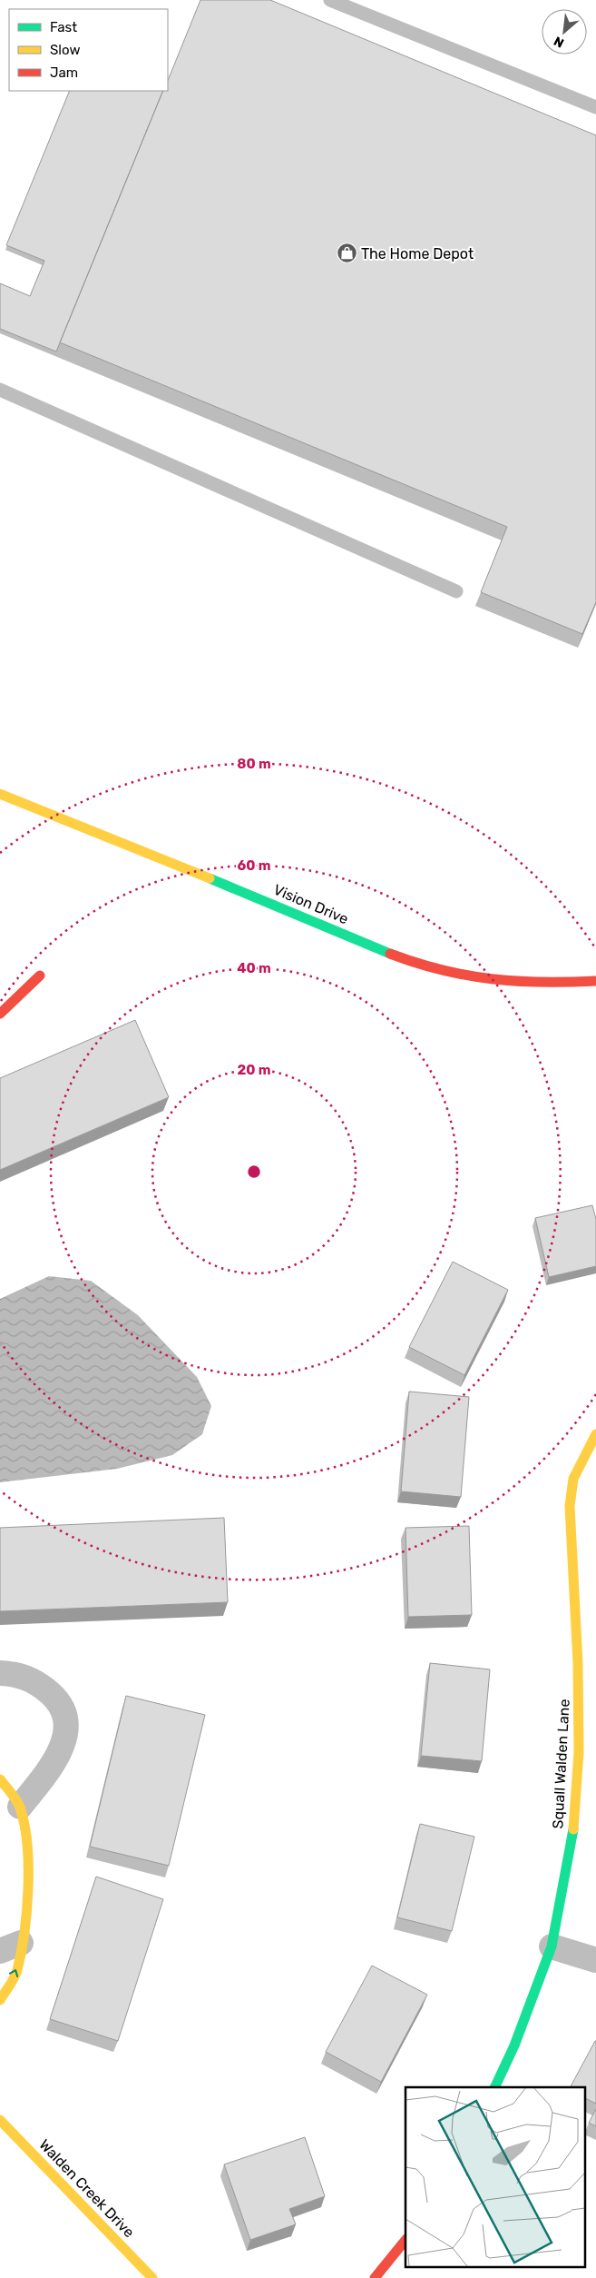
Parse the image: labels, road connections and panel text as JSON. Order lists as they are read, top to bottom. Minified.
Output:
{"streets":{"street":["Vision Drive","Squall Walden Lane","Walden Creek Drive"]},"places":{"shop":["The Home Depot"]},"legend":["Fast","Slow","Jam"],"north":"bottom left","rings":["80 m","60 m","40 m","20 m"]}
